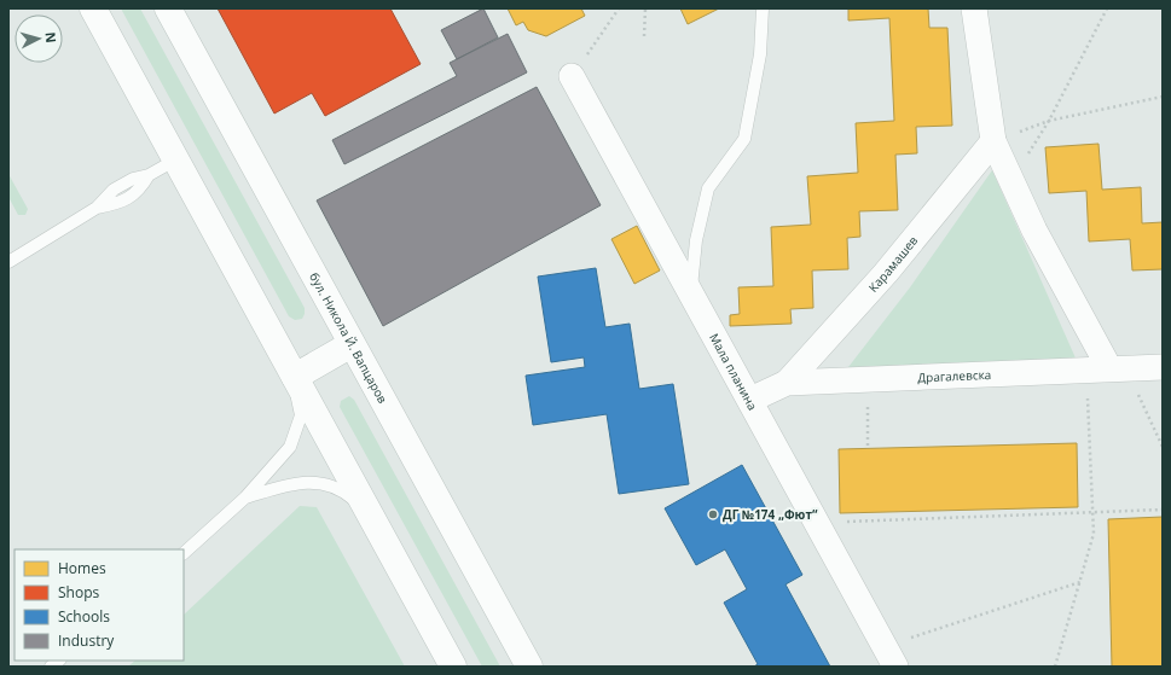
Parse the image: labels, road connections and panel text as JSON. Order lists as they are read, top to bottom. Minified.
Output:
{"streets":{"main road":["бул. Никола Й. Вапцаров"],"street":["Карамашев","Мала планина","Драгалевска"]},"crossings":[["Карамашев","Драгалевска"],["Мала планина","Драгалевска"]],"places":["ДГ №174 „Фют“"],"legend":["Homes","Shops","Schools","Industry"],"north":"right"}
